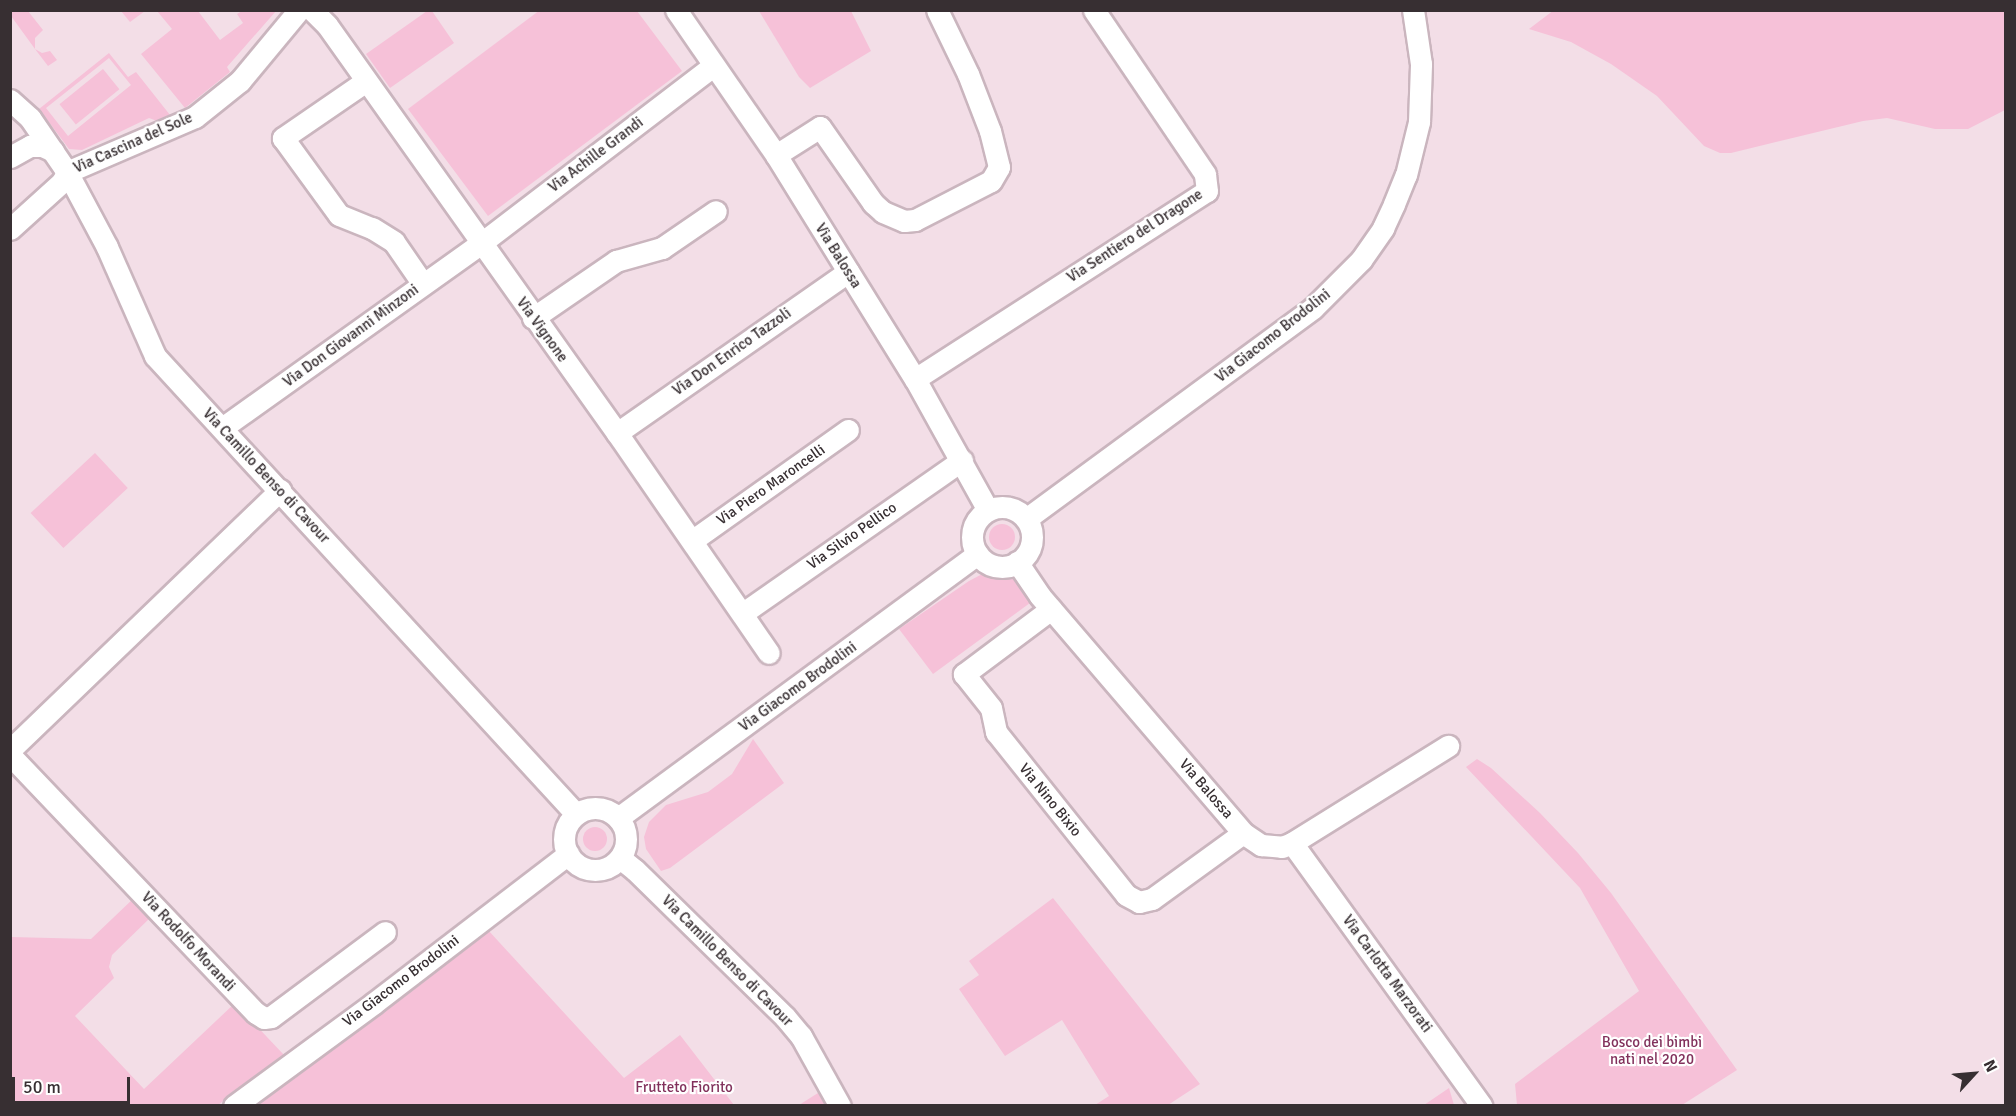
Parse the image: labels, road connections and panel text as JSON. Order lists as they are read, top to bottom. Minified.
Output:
{"streets":{"street":["Via Cascina del Sole","Via Achille Grandi","Via Sentiero del Dragone","Via Balossa","Via Vignone","Via Don Giovanni Minzoni","Via Giacomo Brodolini","Via Don Enrico Tazzoli","Via Camillo Benso di Cavour","Via Piero Maroncelli","Via Silvio Pellico","Via Nino Bixio","Via Rodolfo Morandi","Via Carlotta Marzorati"]},"crossings":[["Via Cascina del Sole","Via Camillo Benso di Cavour"],["Via Achille Grandi","Via Balossa"],["Via Achille Grandi","Via Vignone"],["Via Achille Grandi","Via Don Giovanni Minzoni"],["Via Sentiero del Dragone","Via Balossa"],["Via Balossa","Via Giacomo Brodolini"],["Via Balossa","Via Don Enrico Tazzoli"],["Via Balossa","Via Silvio Pellico"],["Via Balossa","Via Nino Bixio"],["Via Balossa","Via Carlotta Marzorati"],["Via Vignone","Via Don Giovanni Minzoni"],["Via Vignone","Via Don Enrico Tazzoli"],["Via Vignone","Via Piero Maroncelli"],["Via Vignone","Via Silvio Pellico"],["Via Don Giovanni Minzoni","Via Camillo Benso di Cavour"],["Via Giacomo Brodolini","Via Camillo Benso di Cavour"],["Via Camillo Benso di Cavour","Via Rodolfo Morandi"]],"parks":["Bosco dei bimbi nati nel 2020","Frutteto Fiorito"],"scale_bar":"50 m","north":"top right"}
